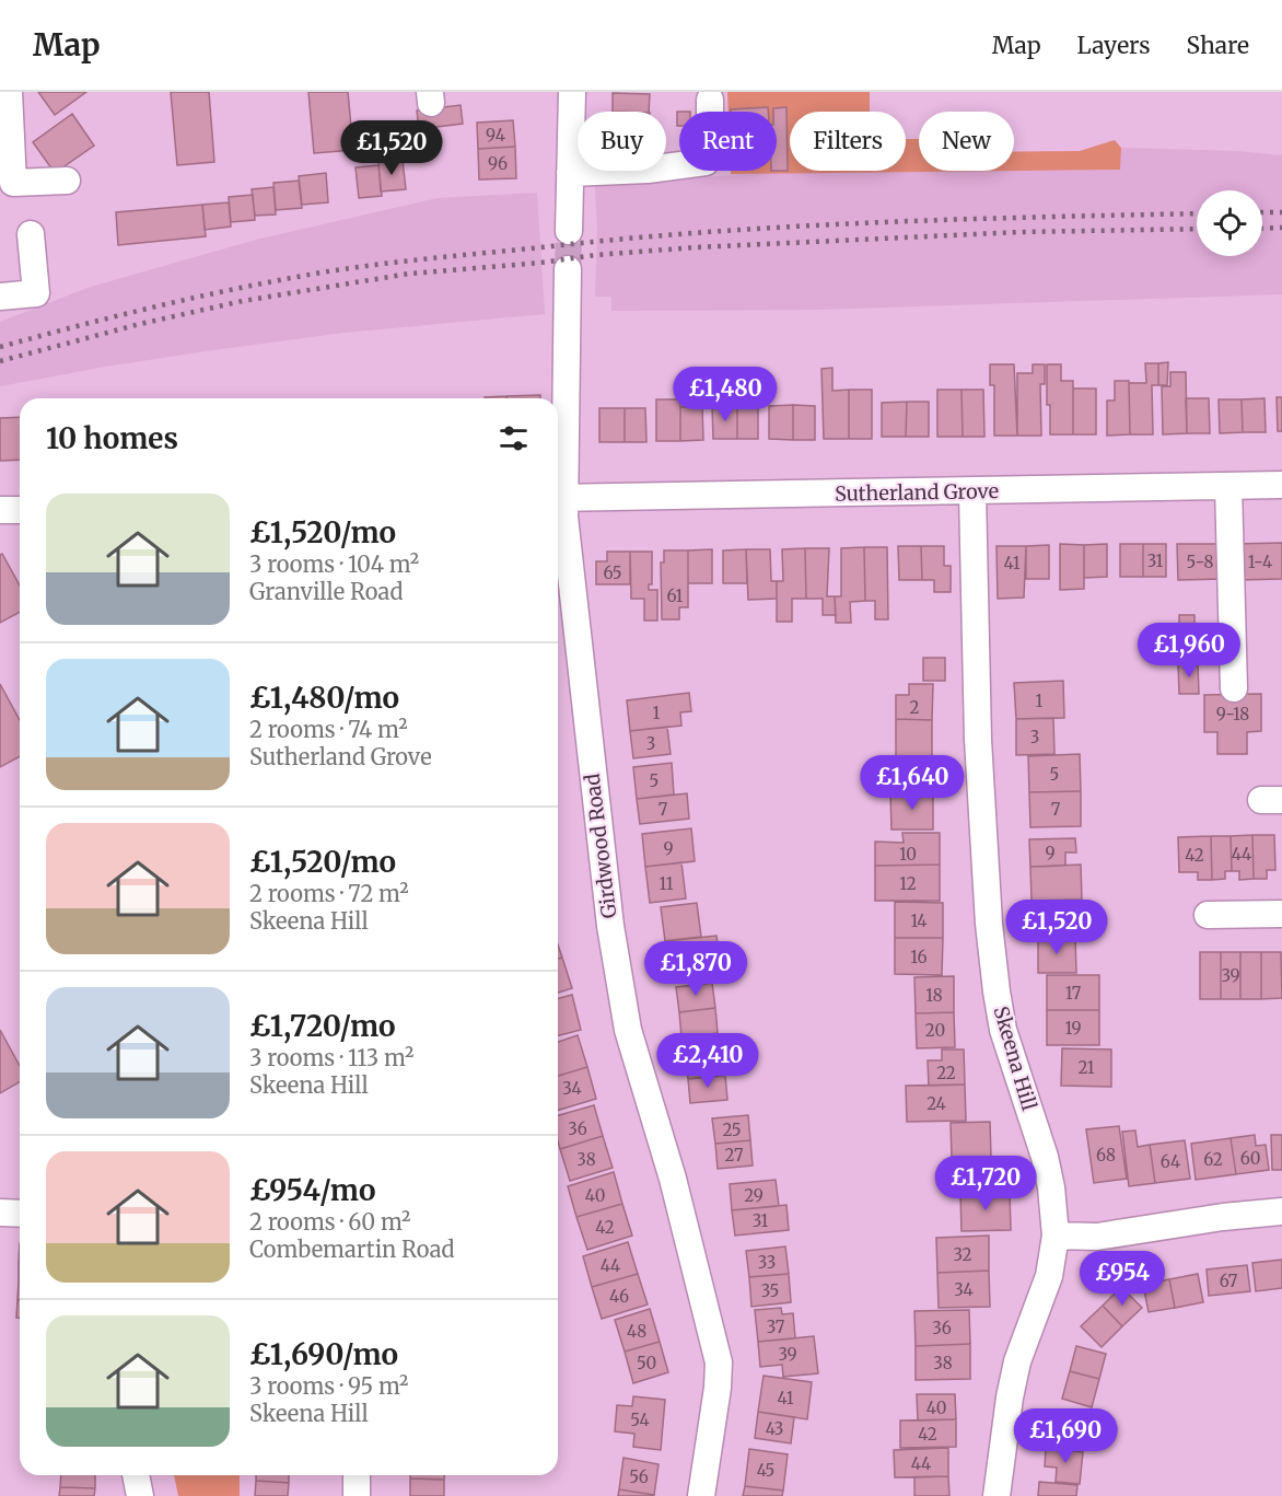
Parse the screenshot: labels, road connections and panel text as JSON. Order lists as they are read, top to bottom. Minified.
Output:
{"streets":{"street":["Sutherland Grove","Girdwood Road","Skeena Hill"]},"crossings":[["Sutherland Grove","Girdwood Road"],["Sutherland Grove","Skeena Hill"]],"house_numbers":["94","96","31","5-8","1-4","41","65","61","1","2","1","9-18","3","3","5","5","7","7","9","9","10","44","42","11","12","14","16","39","17","18","19","20","21","22","34","24","36","25","27","68","60","38","62","64","40","29","31","42","32","33","44","67","34","35","46","37","36","48","39","50","38","41","40","54","43","42","44","45","56"],"page":{"header":"Map","nav":["Map","Layers","Share"],"chip":["Buy","Rent","Filters","New"],"price":["£1,520","£1,480","£1,960","£1,640","£1,520","£1,870","£2,410","£1,720","£954","£1,690"],"heading":"10 homes","list":[{"name":"£1,520/mo","note":"3 rooms · 104 m² · Granville Road"},{"name":"£1,480/mo","note":"2 rooms · 74 m² · Sutherland Grove"},{"name":"£1,520/mo","note":"2 rooms · 72 m² · Skeena Hill"},{"name":"£1,720/mo","note":"3 rooms · 113 m² · Skeena Hill"},{"name":"£954/mo","note":"2 rooms · 60 m² · Combemartin Road"},{"name":"£1,690/mo","note":"3 rooms · 95 m² · Skeena Hill"}]}}
